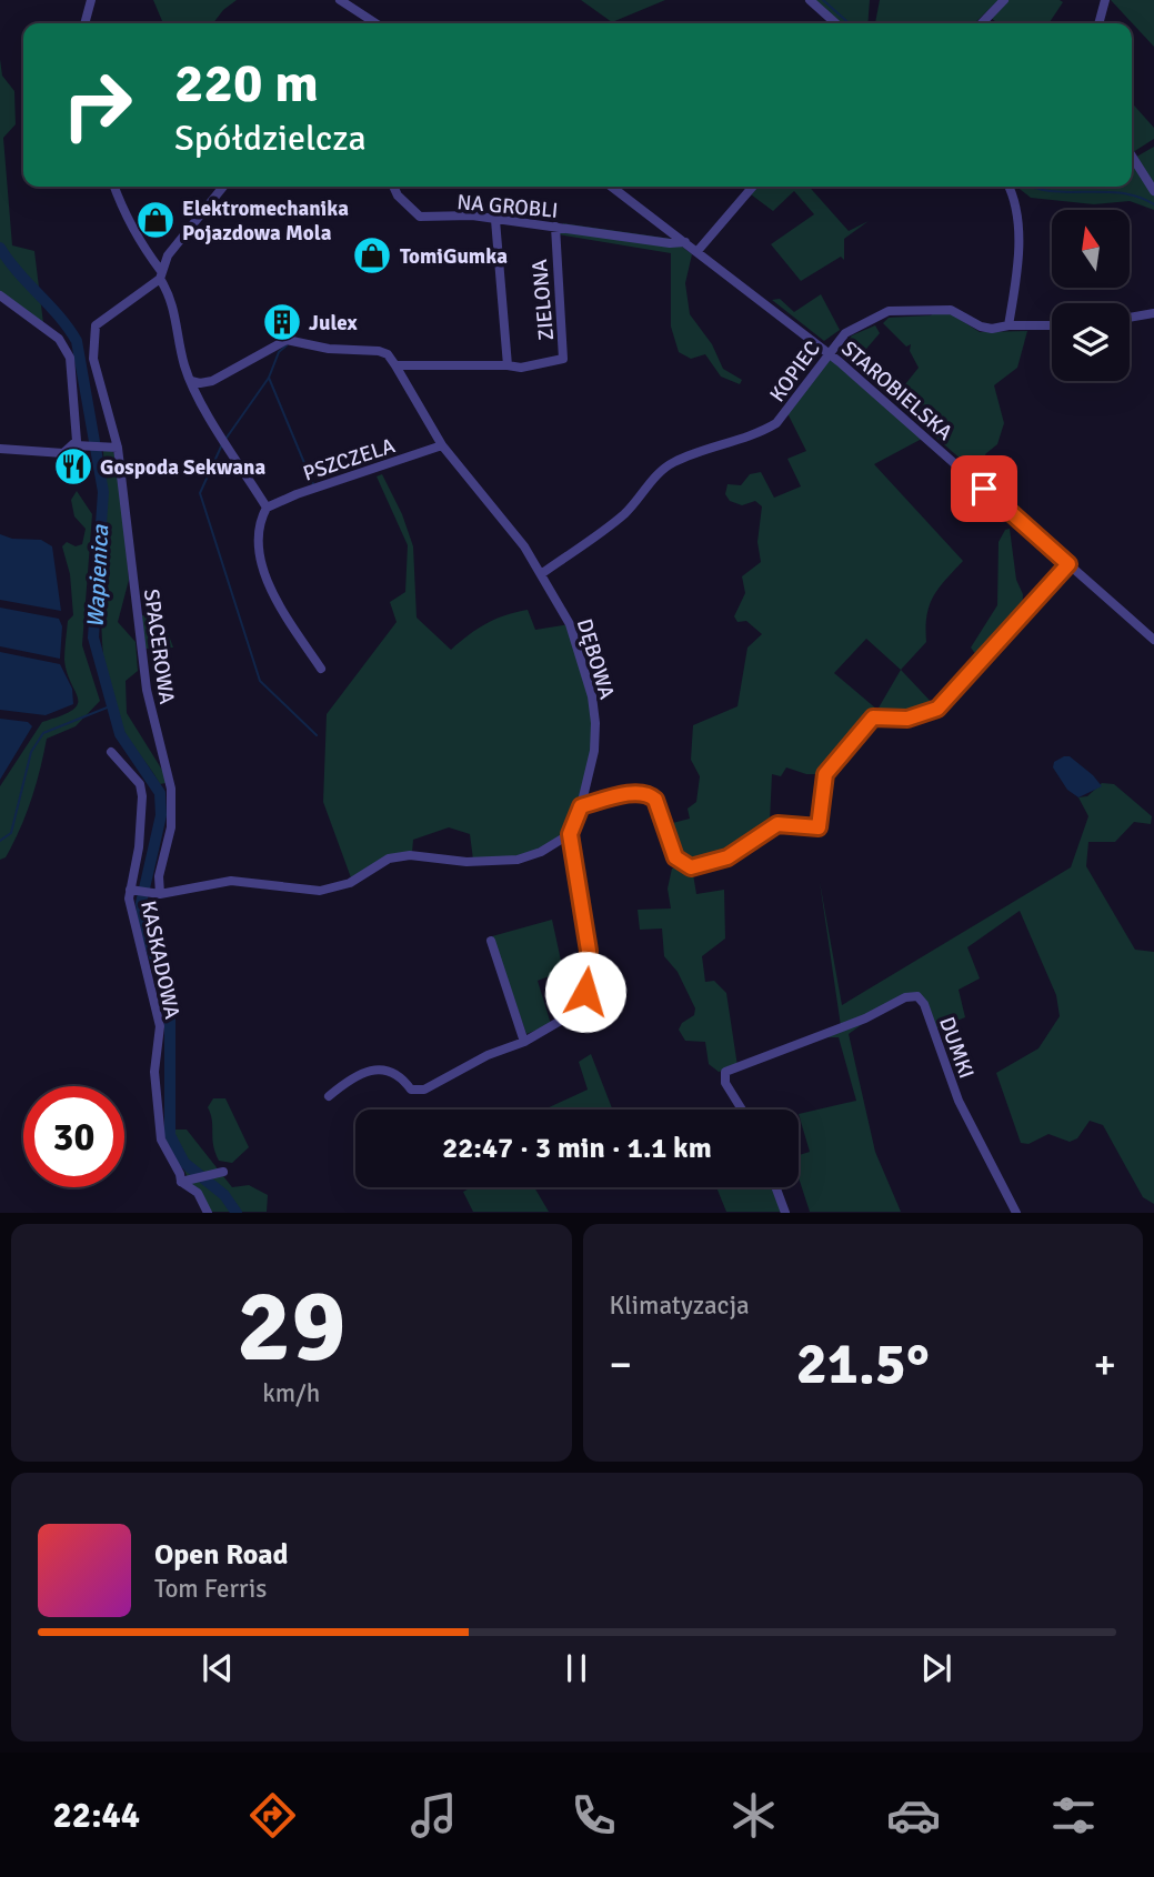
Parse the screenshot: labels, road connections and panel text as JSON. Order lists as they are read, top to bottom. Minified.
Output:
{"streets":{"street":["NA GROBLI","ZIELONA","KOPIEC","STAROBIELSKA","PSZCZELA","SPACEROWA","DĘBOWA","KASKADOWA","DUMKI"]},"crossings":[["NA GROBLI","ZIELONA"],["NA GROBLI","STAROBIELSKA"],["ZIELONA","DĘBOWA"],["KOPIEC","STAROBIELSKA"],["KOPIEC","DĘBOWA"],["PSZCZELA","DĘBOWA"]],"water":["Wapienica"],"places":{"shop":["Elektromechanika Pojazdowa Mola","TomiGumka"],"building":["Julex"],"restaurant":["Gospoda Sekwana"]},"north":"top","page":{"turn":["220 m","Spółdzielcza"],"limit":"30","trip":"22:47 · 3 min · 1.1 km","tile":[["29","km/h"],"Klimatyzacja"],"heat":["−","21.5°","+"],"song":["Open Road","Tom Ferris"],"tabs":"22:44"}}
